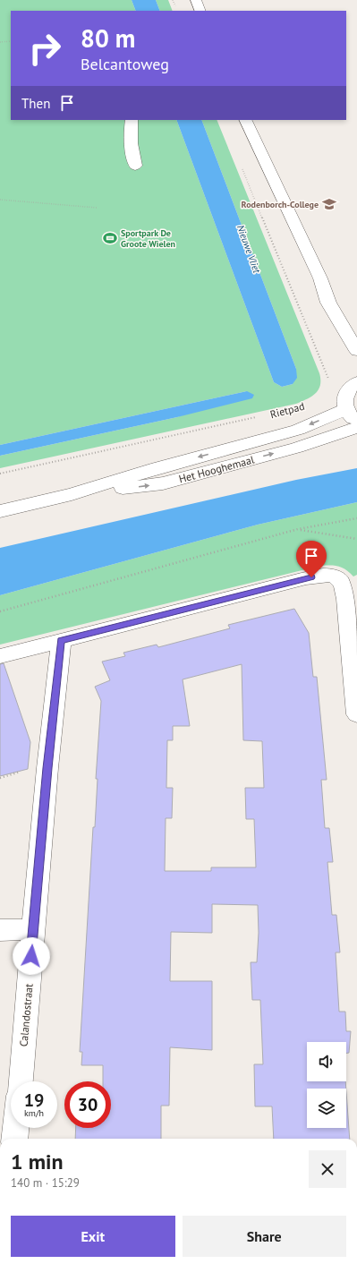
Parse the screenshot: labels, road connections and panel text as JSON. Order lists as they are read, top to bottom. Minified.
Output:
{"streets":{"street":["Het Hooghemaal","Calandostraat"],"path":["Rietpad"]},"water":["Nieuwe Vliet"],"places":{"school or university":["Rodenborch-College"],"sports":["Sportpark De Groote Wielen"]},"page":{"turn":["80 m","Belcantoweg"],"then":"Then","speed":"19 km/h","limit":"30","heading":["1 min","140 m · 15:29"],"buttons":["Exit","Share"]}}
